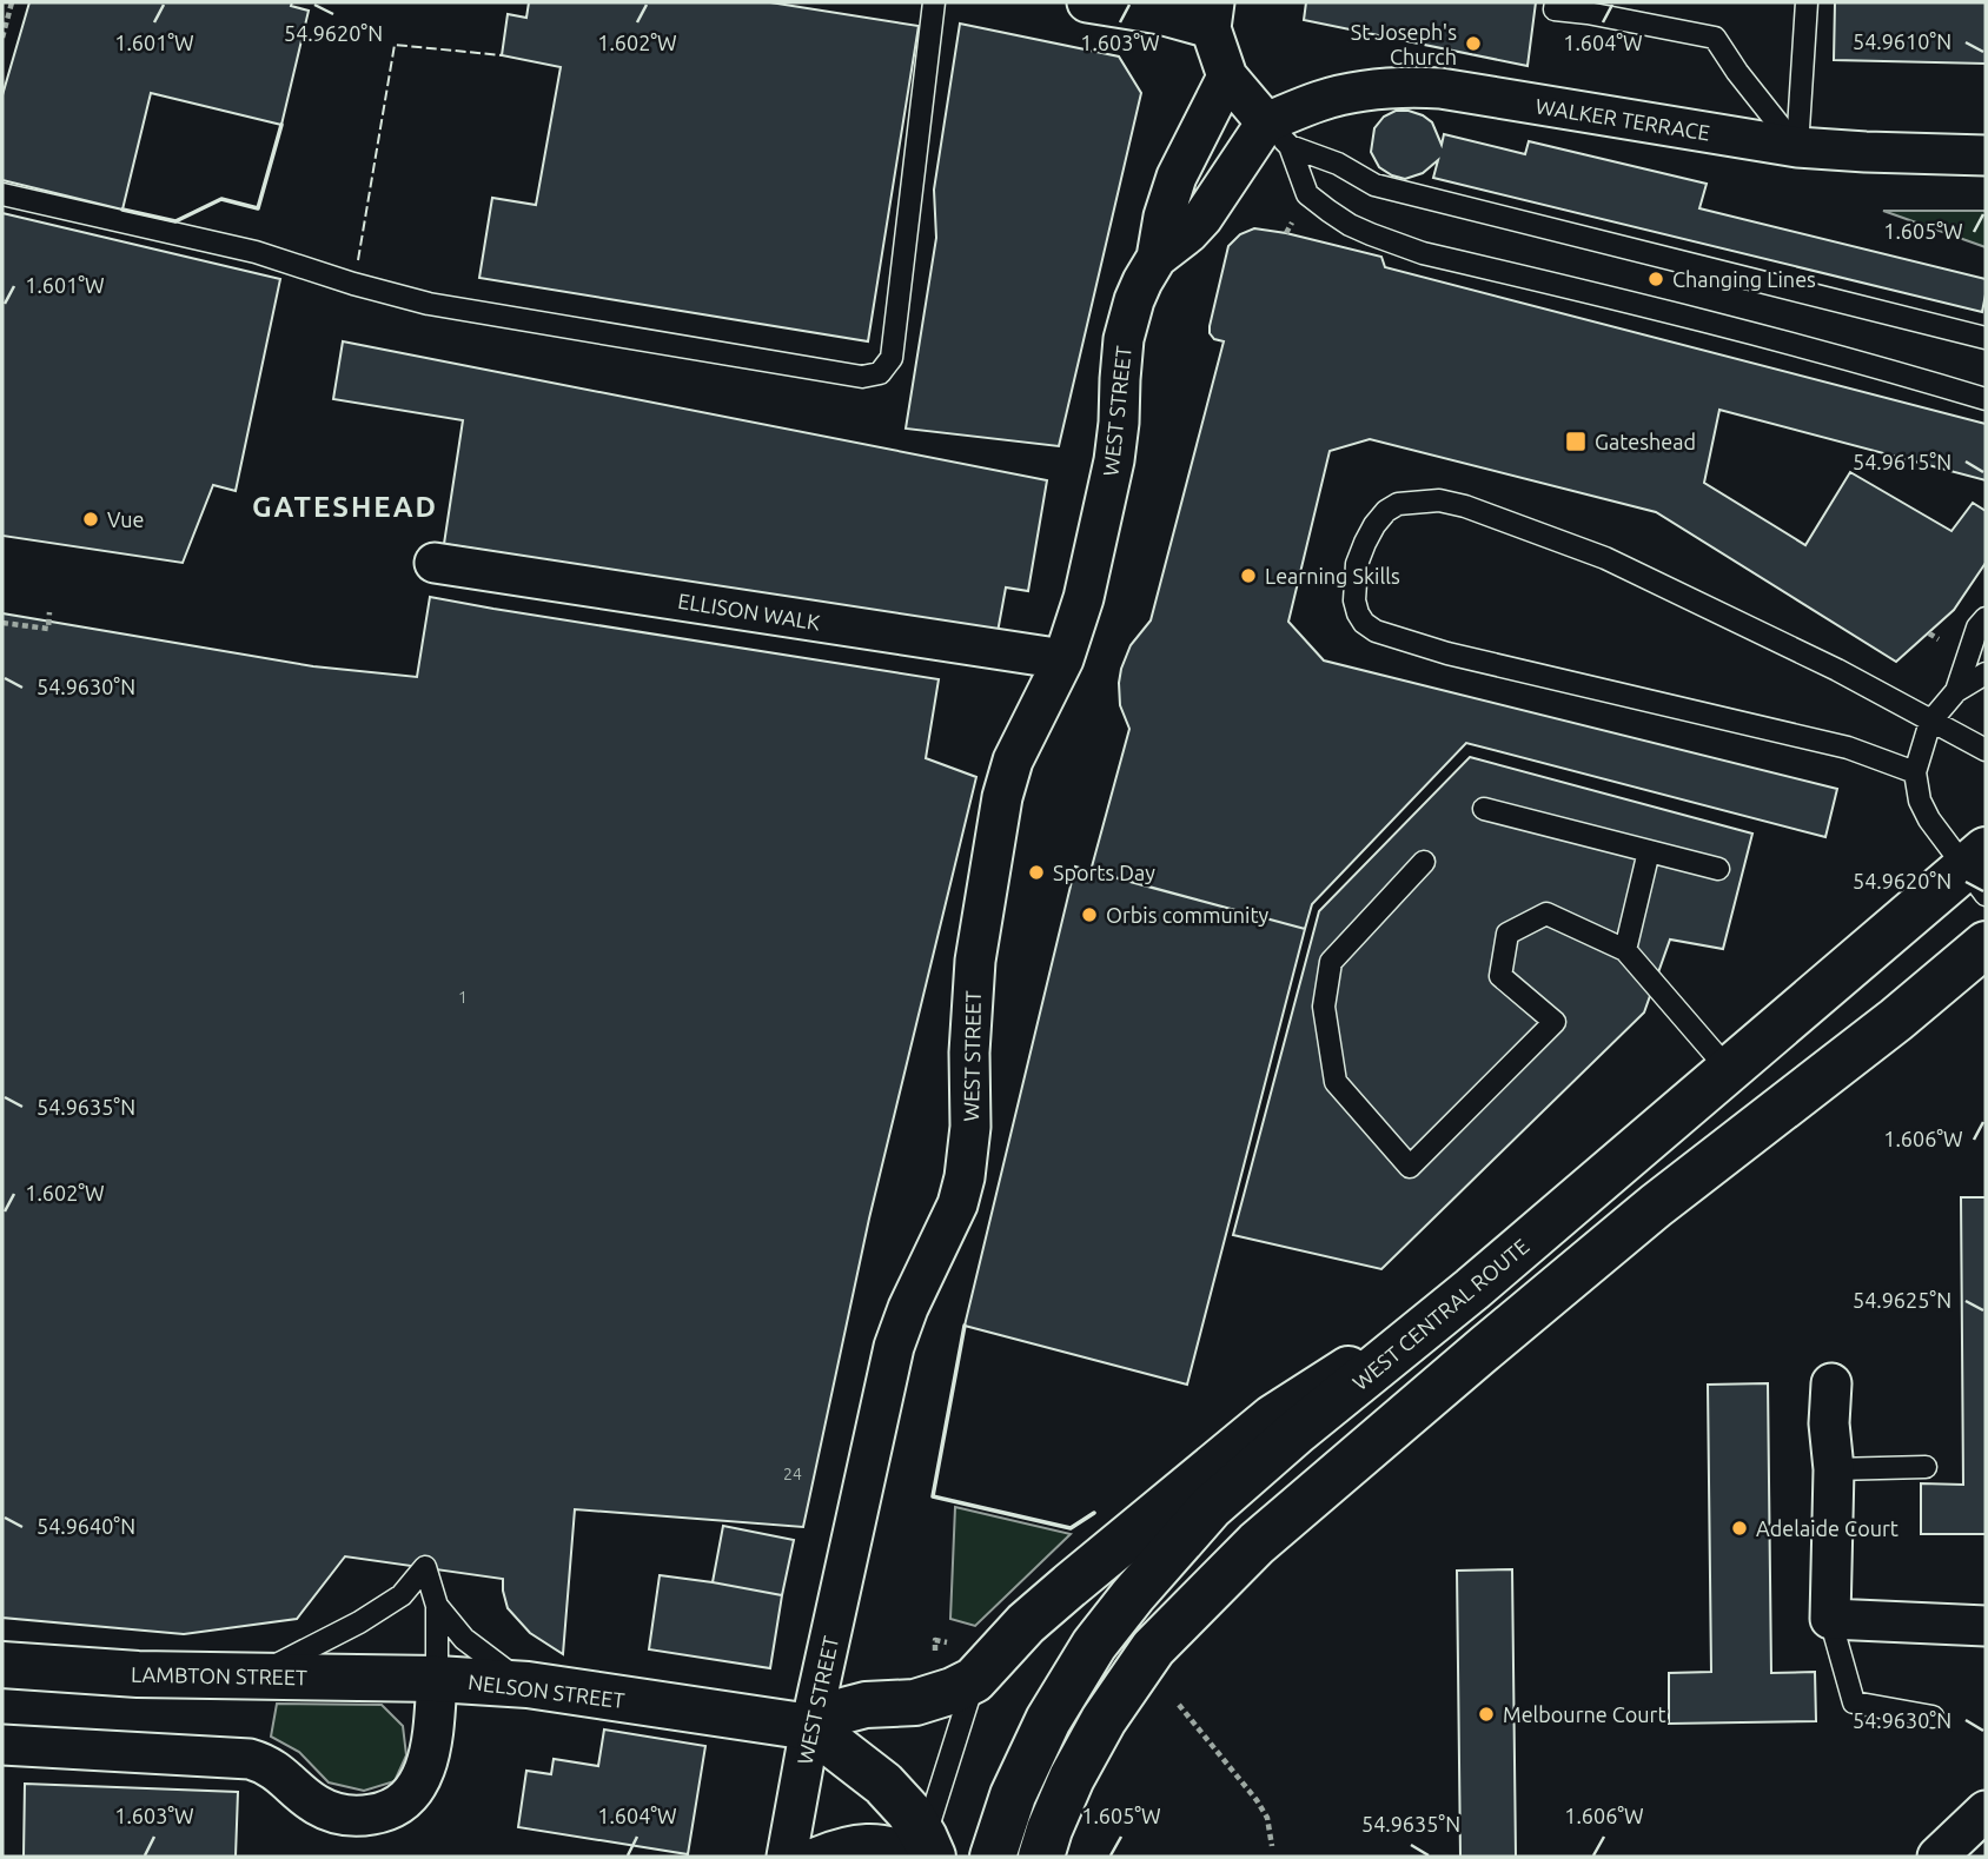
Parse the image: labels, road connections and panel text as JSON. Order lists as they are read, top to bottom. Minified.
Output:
{"streets":{"main road":["WEST CENTRAL ROUTE","LAMBTON STREET","NELSON STREET"],"street":["WALKER TERRACE","WEST STREET","ELLISON WALK"]},"crossings":[["WALKER TERRACE","WEST STREET"],["WEST STREET","ELLISON WALK"],["WEST STREET","NELSON STREET"],["LAMBTON STREET","NELSON STREET"]],"districts":["GATESHEAD"],"places":{"other":["St Joseph's Church","Changing Lines","Vue","Learning Skills","Sports Day","Orbis community","Adelaide Court","Melbourne Court"],"transit":["Gateshead"]},"house_numbers":["1","24"],"coordinates":["54.9620°N","54.9610°N","1.601°W","1.602°W","1.603°W","1.604°W","1.605°W","54.9615°N","54.9630°N","54.9635°N","1.606°W","54.9625°N","54.9640°N"]}
